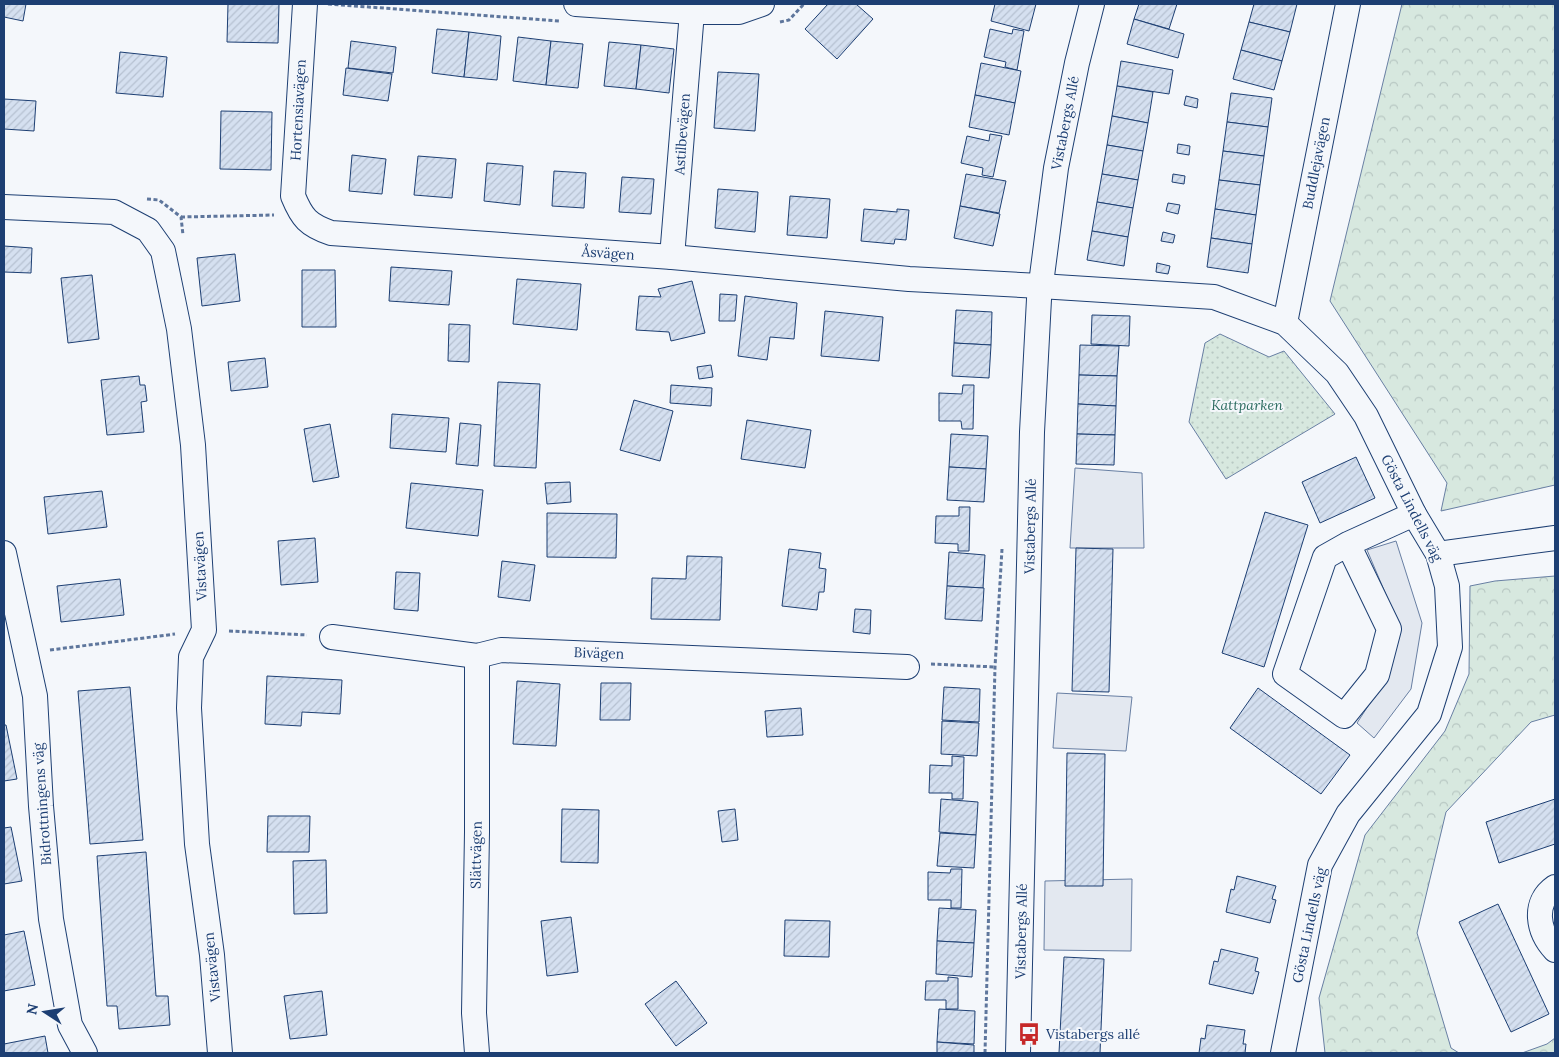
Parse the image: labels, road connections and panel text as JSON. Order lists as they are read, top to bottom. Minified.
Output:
{"streets":{"street":["Hortensiavägen","Vistabergs Allé","Astilbevägen","Buddlejavägen","Åsvägen","Gösta Lindells väg","Vistavägen","Bivägen","Bidrottningens väg","Slättvägen"]},"crossings":[["Hortensiavägen","Åsvägen"],["Vistabergs Allé","Åsvägen"],["Vistabergs Allé","Gösta Lindells väg"],["Astilbevägen","Åsvägen"],["Buddlejavägen","Gösta Lindells väg"],["Åsvägen","Gösta Lindells väg"],["Bivägen","Slättvägen"]],"parks":["Kattparken"],"places":{"bus stop":["Vistabergs allé"]},"north":"left"}
